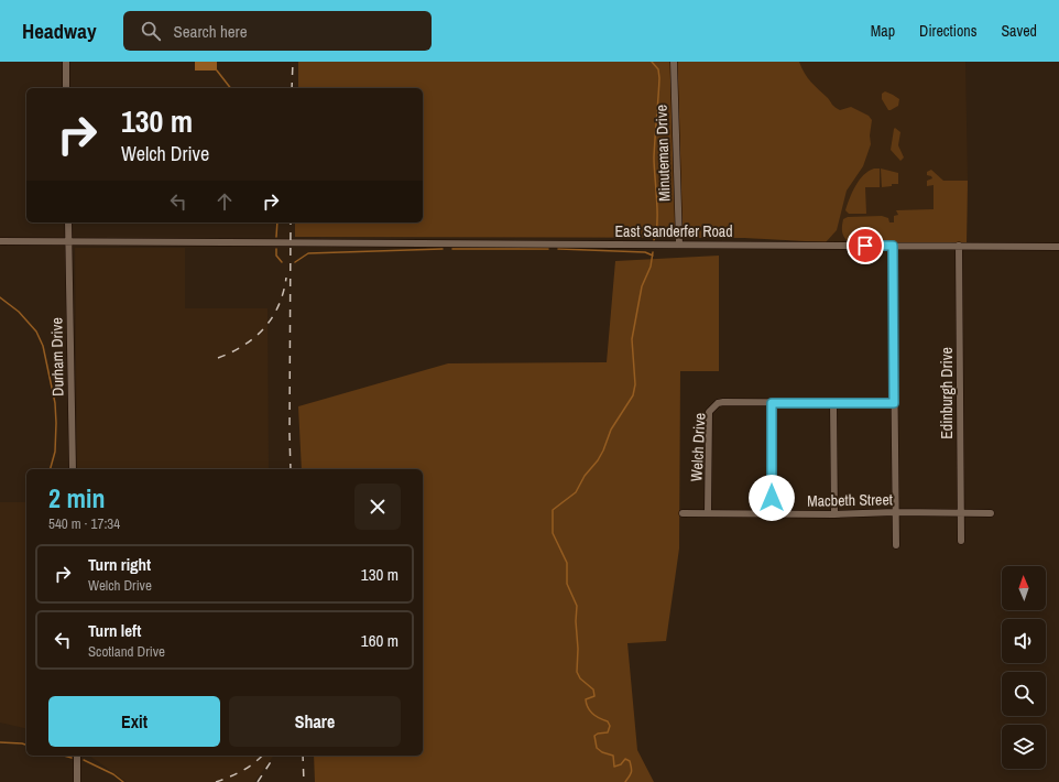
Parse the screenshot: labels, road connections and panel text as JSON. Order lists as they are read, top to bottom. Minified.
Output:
{"streets":{"street":["Minuteman Drive","East Sanderfer Road","Durham Drive","Edinburgh Drive","Welch Drive","Macbeth Street"]},"crossings":[["Minuteman Drive","East Sanderfer Road"],["East Sanderfer Road","Durham Drive"],["East Sanderfer Road","Edinburgh Drive"],["Edinburgh Drive","Macbeth Street"],["Welch Drive","Macbeth Street"]],"north":"top","page":{"header":"Headway","search":"Search here","nav":["Map","Directions","Saved"],"turn":["130 m","Welch Drive"],"heading":["2 min","540 m · 17:34"],"list":[{"name":"Turn right","note":"Welch Drive","value":"130 m"},{"name":"Turn left","note":"Scotland Drive","value":"160 m"}],"buttons":["Exit","Share"]}}
